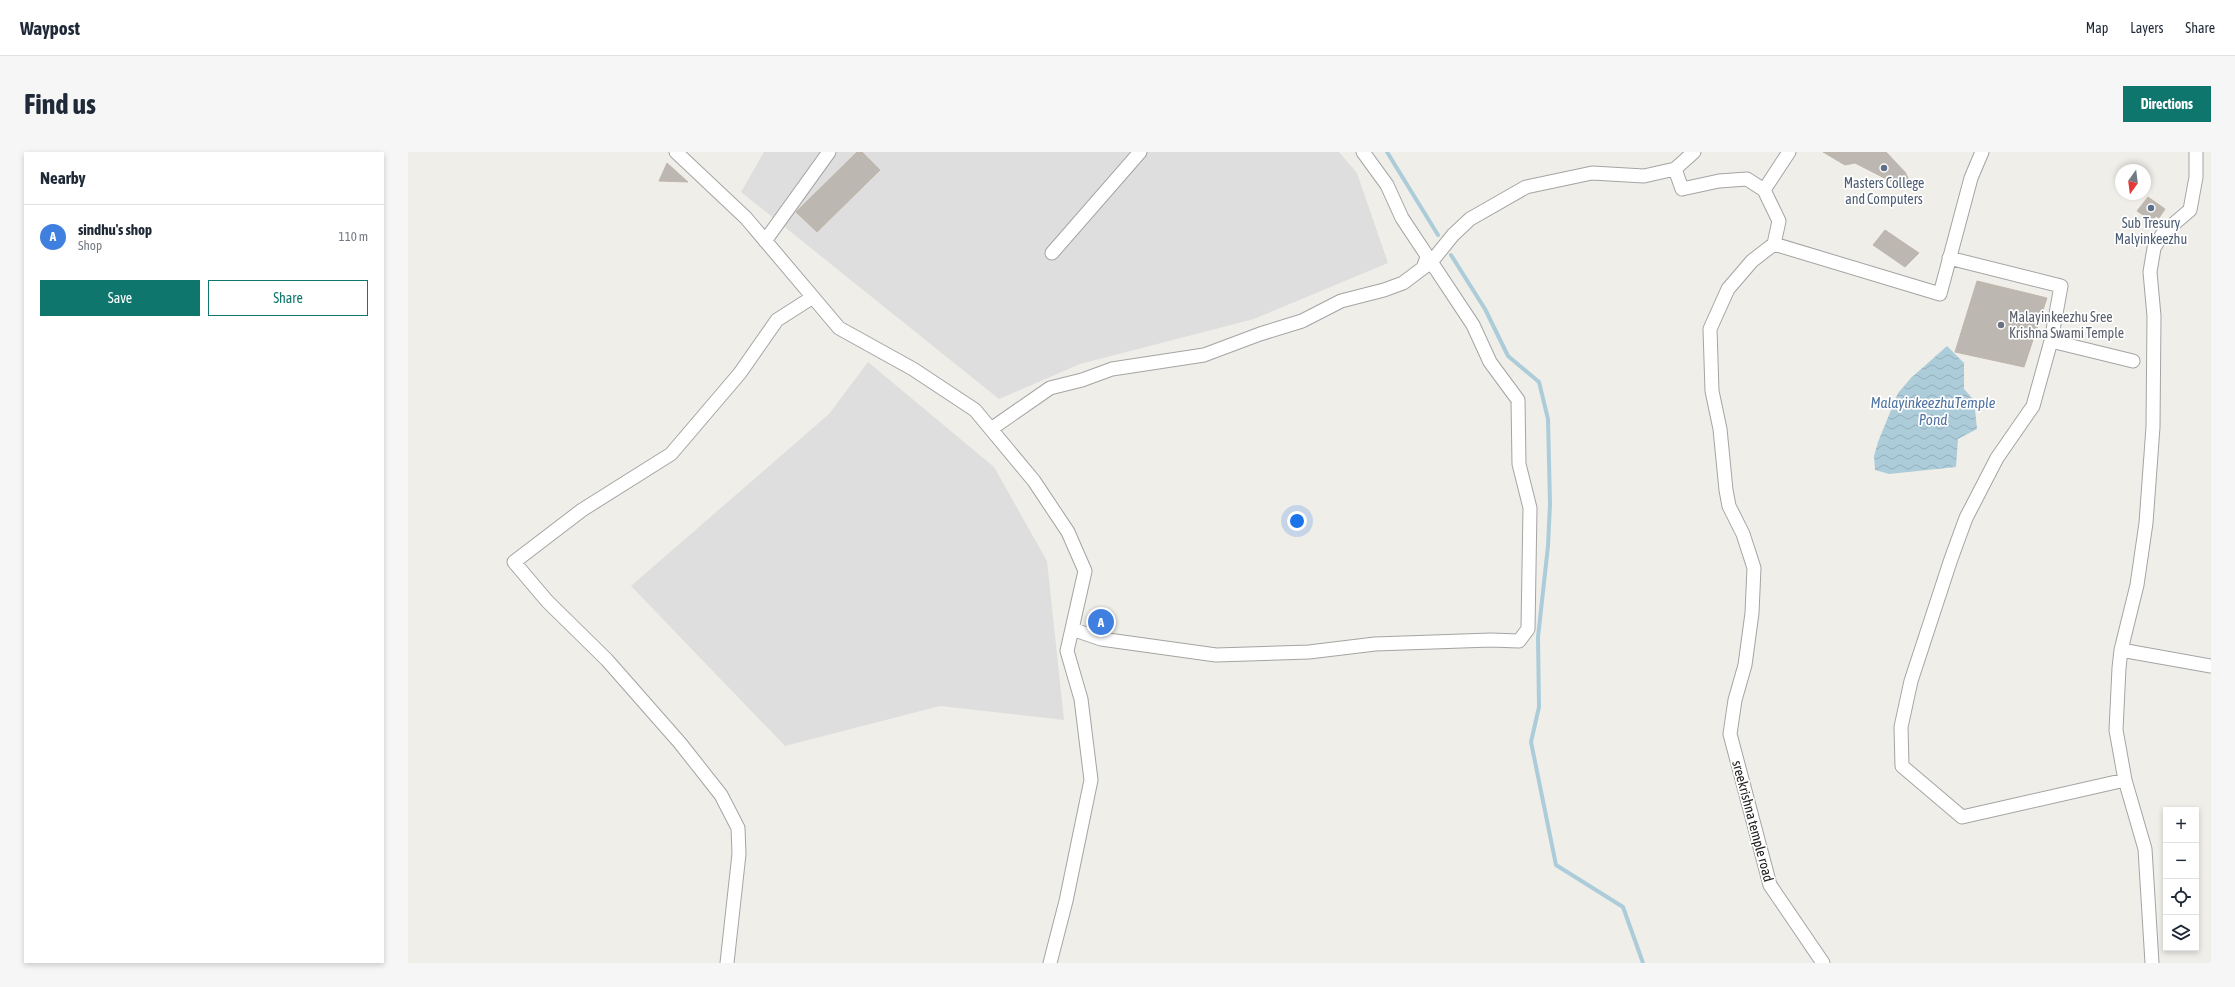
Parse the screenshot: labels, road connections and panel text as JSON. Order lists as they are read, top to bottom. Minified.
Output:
{"streets":{"street":["sreekrishna temple road"]},"water":["MalayinkeezhuTemple Pond"],"places":["Masters College and Computers","Sub Tresury Malyinkeezhu","Malayinkeezhu Sree Krishna Swami Temple"],"north":"bottom","page":{"header":"Waypost","nav":["Map","Layers","Share"],"buttons":["Directions",["Save","Share"]],"title":"Find us","heading":"Nearby","list":[{"mark":"A","name":"sindhu's shop","note":"Shop","value":"110 m"}],"pins":"A","map_buttons":["+","−"]}}
